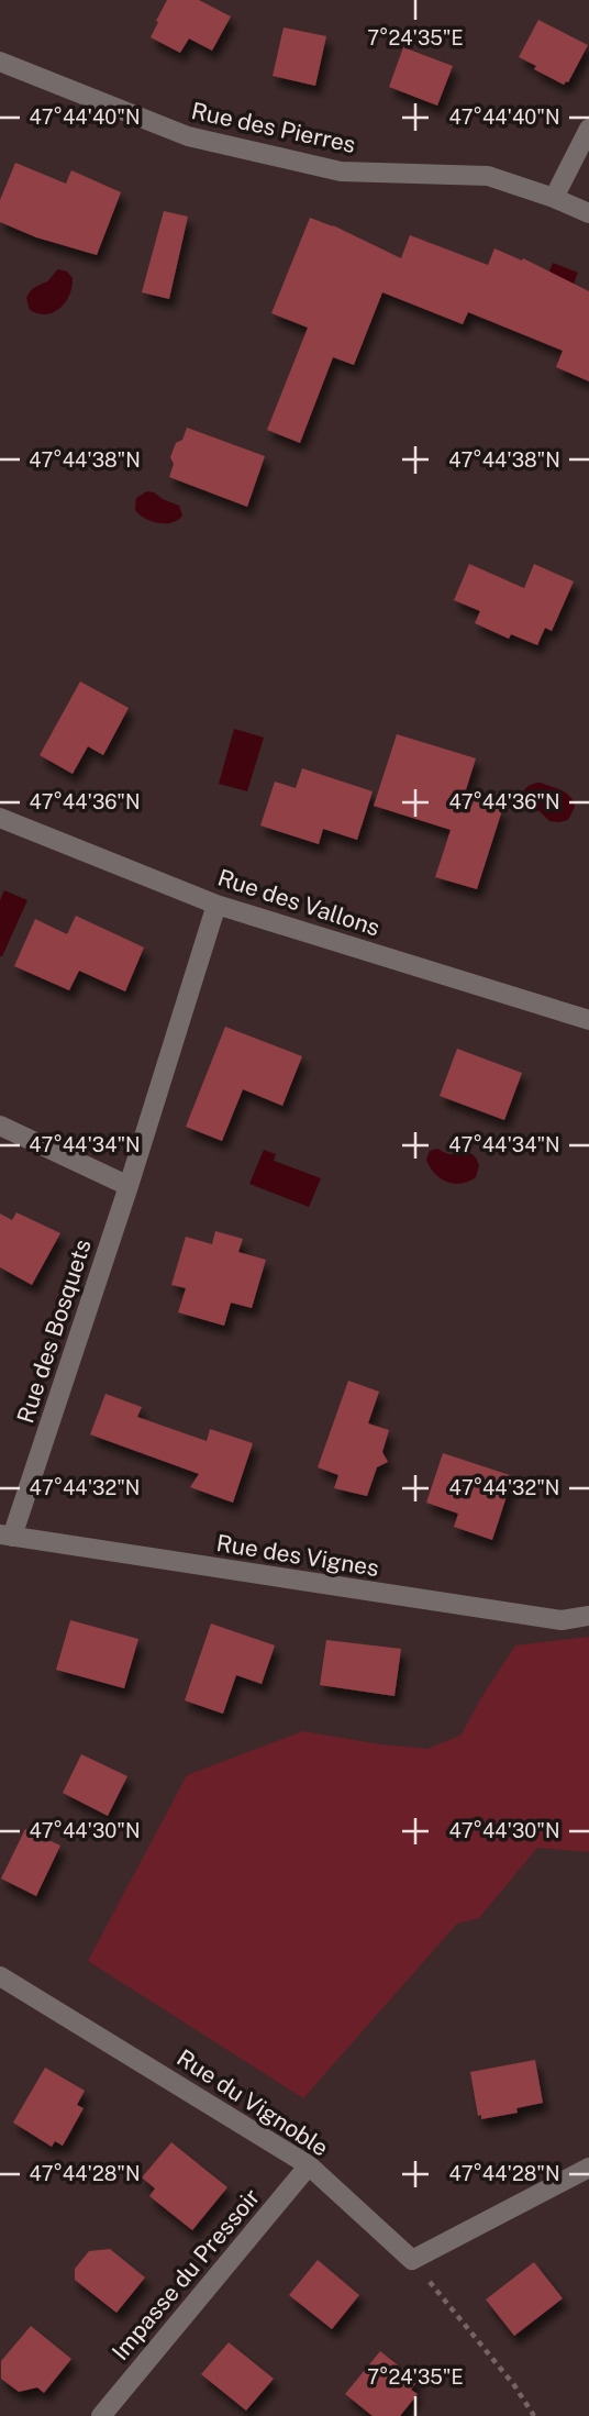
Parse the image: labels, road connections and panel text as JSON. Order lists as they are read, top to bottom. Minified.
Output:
{"streets":{"street":["Rue des Pierres","Rue des Vallons","Rue des Bosquets","Rue des Vignes","Rue du Vignoble","Impasse du Pressoir"]},"crossings":[["Rue des Vallons","Rue des Bosquets"],["Rue des Bosquets","Rue des Vignes"],["Rue du Vignoble","Impasse du Pressoir"]],"coordinates":["7°24'35\"E","47°44'40\"N","47°44'38\"N","47°44'36\"N","47°44'34\"N","47°44'32\"N","47°44'30\"N","47°44'28\"N"]}
